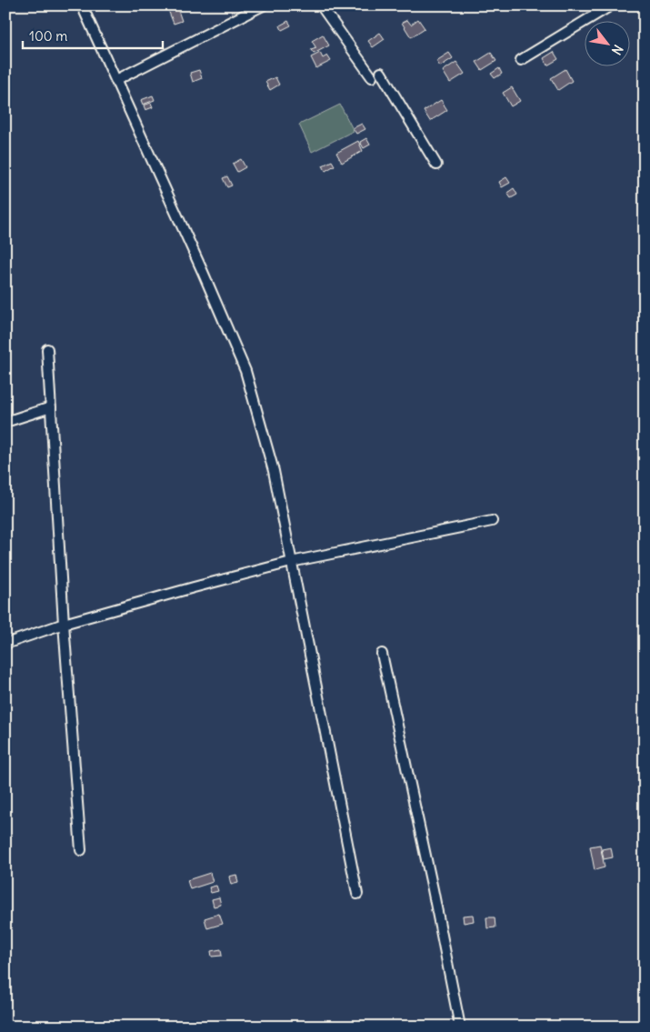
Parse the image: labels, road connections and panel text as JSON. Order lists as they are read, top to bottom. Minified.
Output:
{"scale_bar":"100 m","north":"bottom right"}
